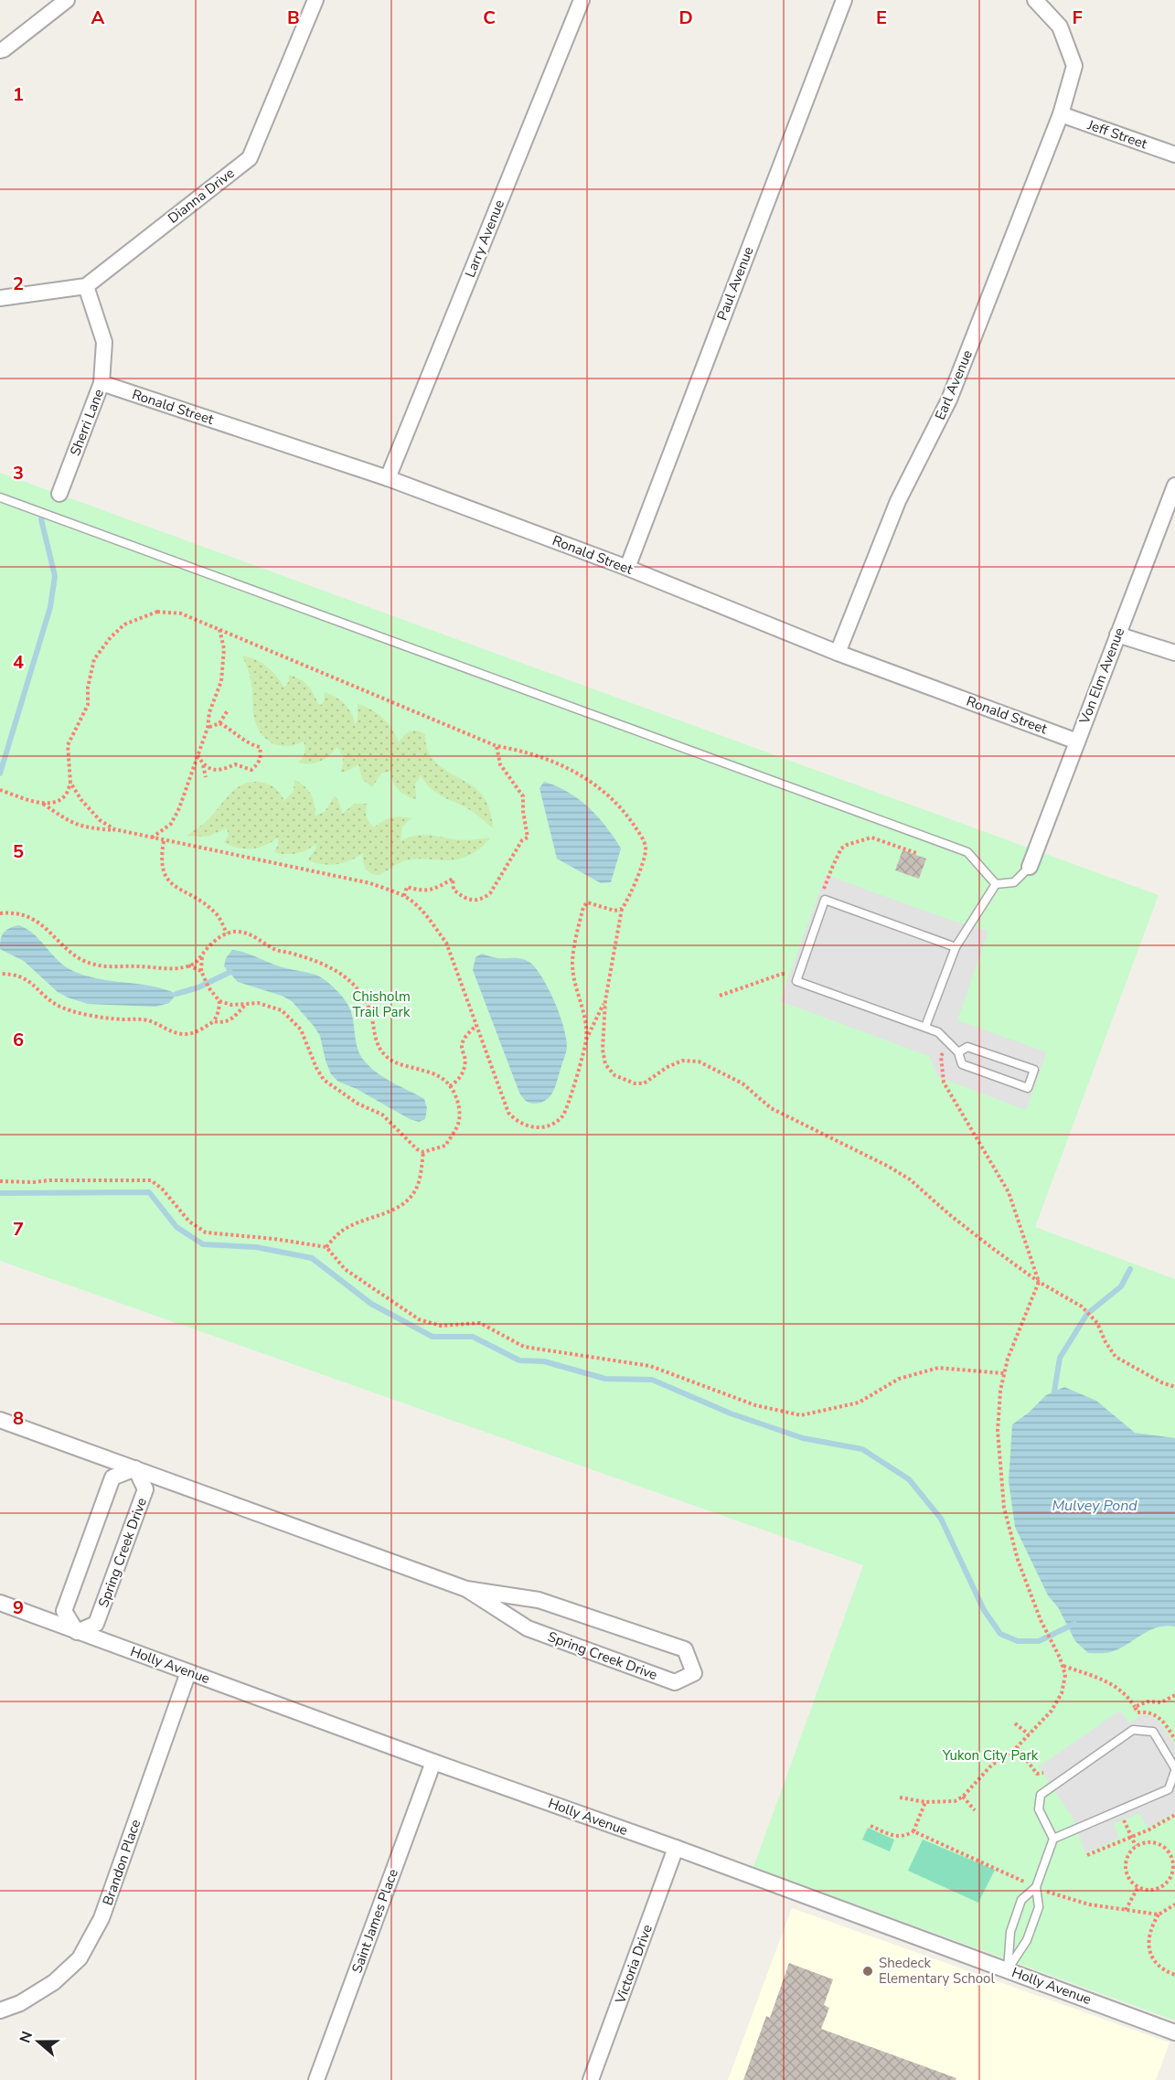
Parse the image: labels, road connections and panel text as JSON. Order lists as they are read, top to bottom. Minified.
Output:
{"streets":{"street":["Jeff Street","Dianna Drive","Larry Avenue","Paul Avenue","Earl Avenue","Ronald Street","Sherri Lane","Von Elm Avenue","Spring Creek Drive","Holly Avenue","Brandon Place","Saint James Place","Victoria Drive"]},"crossings":[["Jeff Street","Earl Avenue"],["Dianna Drive","Sherri Lane"],["Larry Avenue","Ronald Street"],["Paul Avenue","Ronald Street"],["Earl Avenue","Ronald Street"],["Ronald Street","Sherri Lane"],["Ronald Street","Von Elm Avenue"],["Spring Creek Drive","Holly Avenue"],["Holly Avenue","Brandon Place"],["Holly Avenue","Saint James Place"],["Holly Avenue","Victoria Drive"]],"water":["Mulvey Pond"],"parks":["Chisholm Trail Park","Yukon City Park"],"places":["Shedeck Elementary School"],"north":"left","grid":{"columns":["A","B","C","D","E","F"],"rows":["1","2","3","4","5","6","7","8","9"]}}
